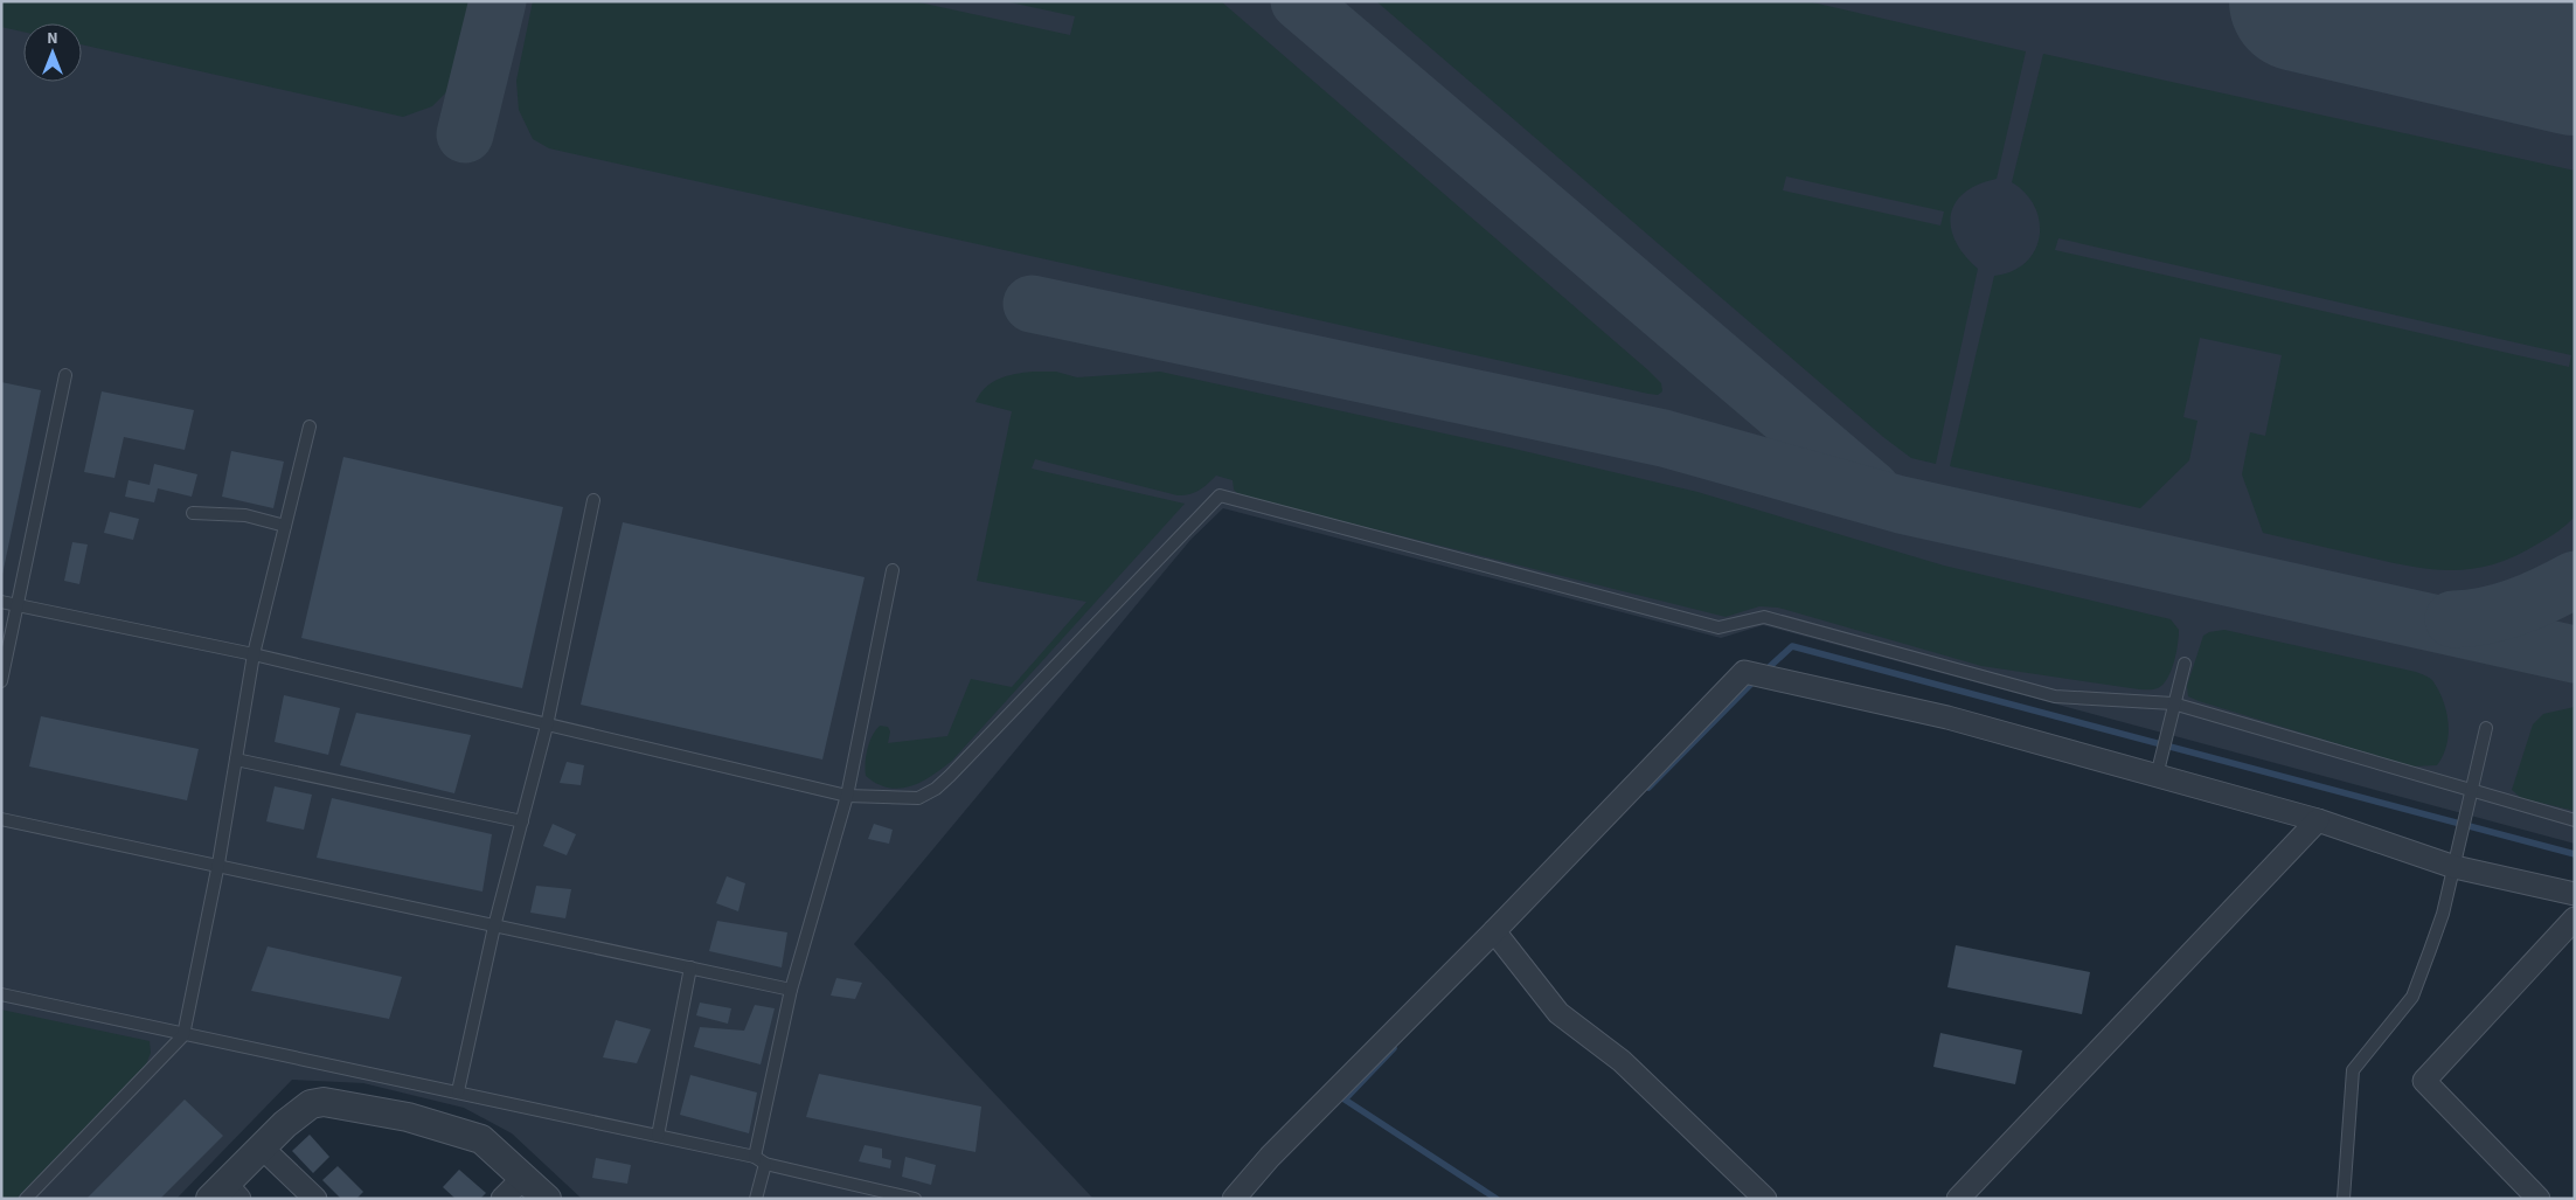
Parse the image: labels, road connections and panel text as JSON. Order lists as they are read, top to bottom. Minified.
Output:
{"north":"top"}
